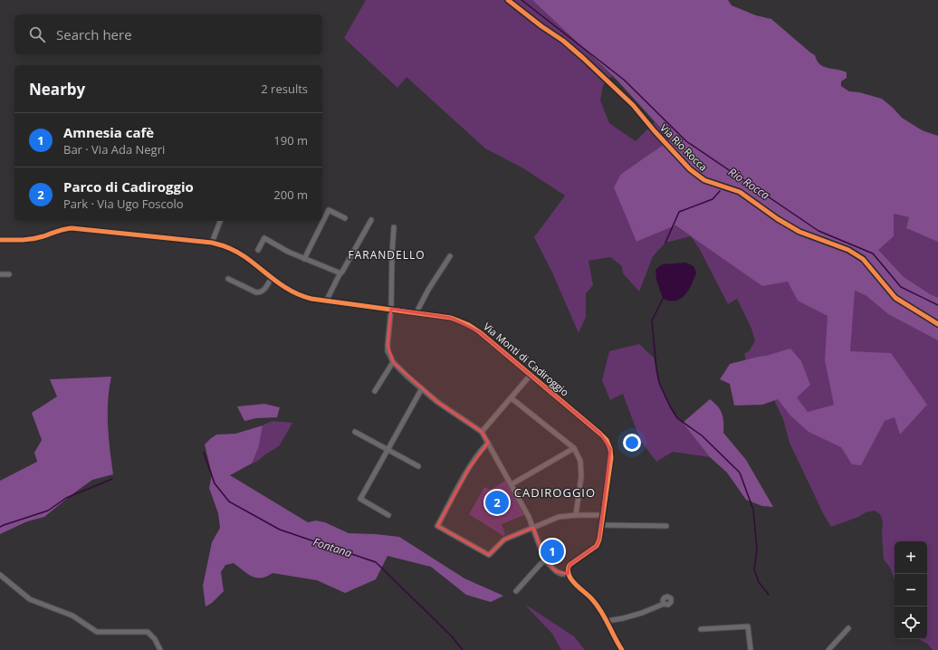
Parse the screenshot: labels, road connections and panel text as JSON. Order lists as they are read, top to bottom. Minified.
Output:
{"streets":{"street":["Via Rio Rocca","Via Monti di Cadiroggio"]},"districts":["FARANDELLO","CADIROGGIO"],"water":["Rio Rocca","Fontana"],"page":{"search":"Search here","heading":["Nearby","2 results"],"list":[{"mark":"1","name":"Amnesia cafè","note":"Bar · Via Ada Negri","value":"190 m"},{"mark":"2","name":"Parco di Cadiroggio","note":"Park · Via Ugo Foscolo","value":"200 m"}],"pins":["2","1"],"map_buttons":["+","−"]}}
